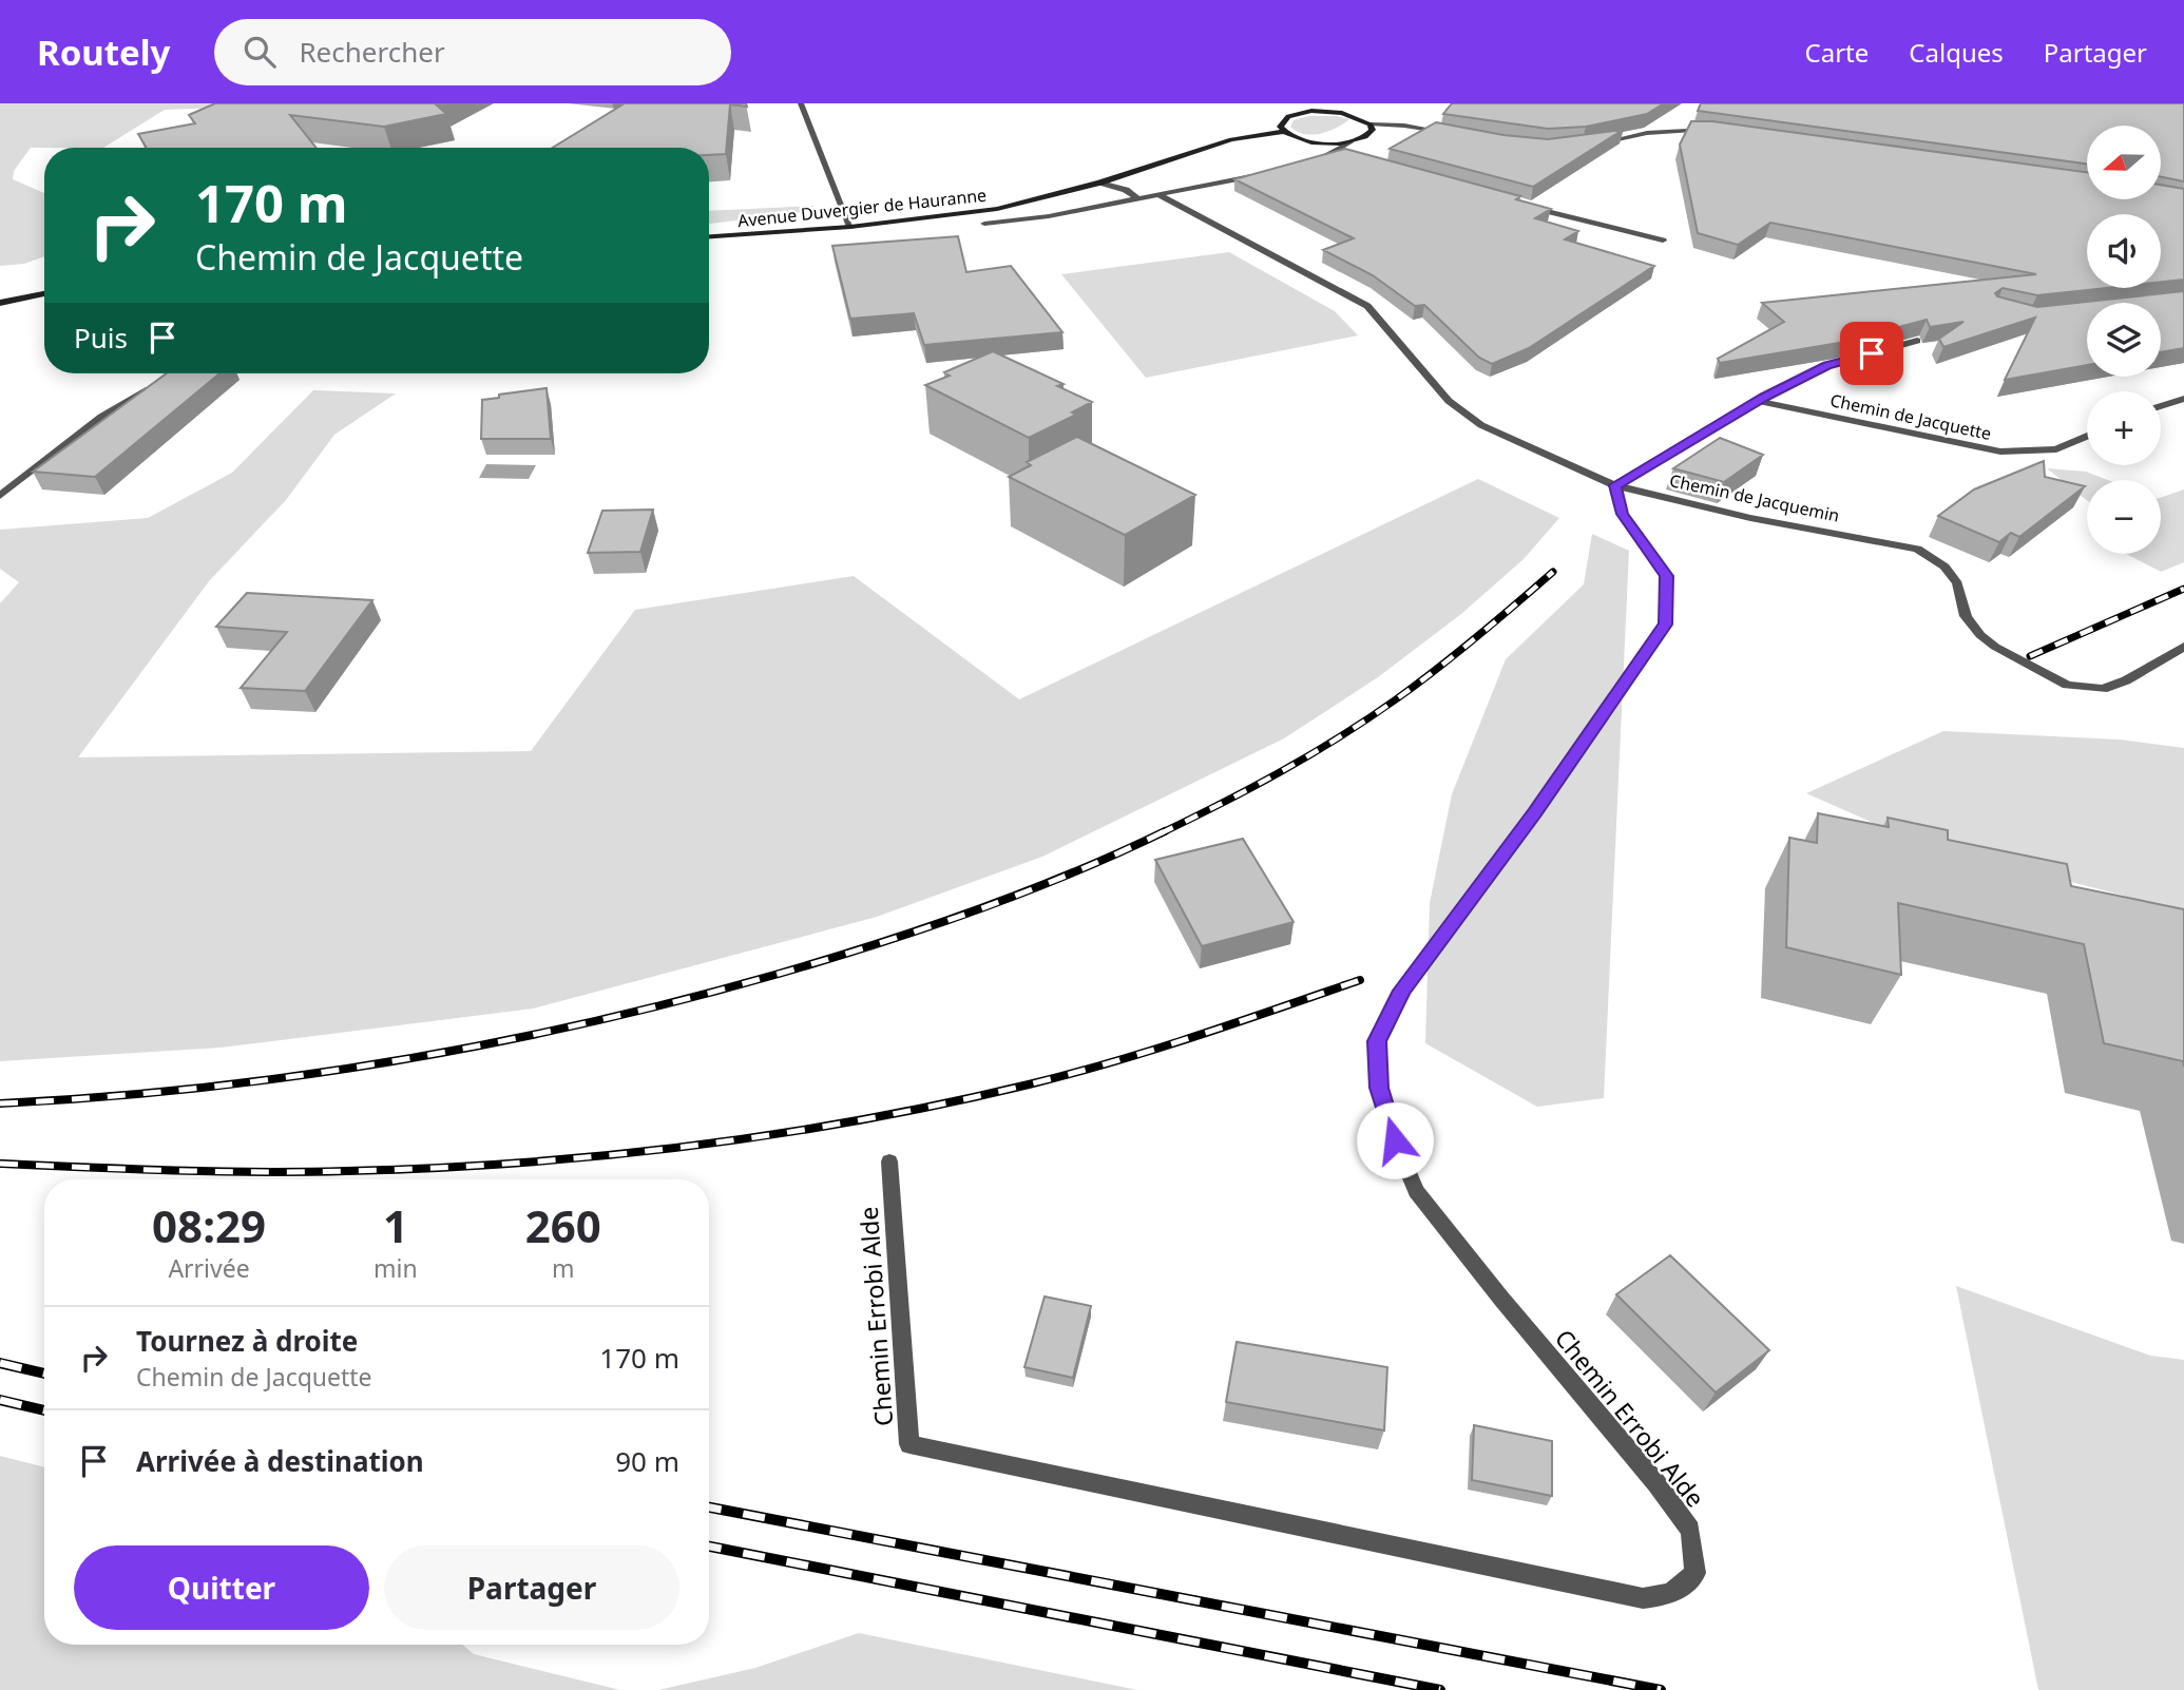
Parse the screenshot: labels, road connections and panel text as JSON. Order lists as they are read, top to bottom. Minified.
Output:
{"streets":{"main road":["Avenue Duvergier de Hauranne"],"street":["Chemin de Jacquette","Chemin de Jacquemin","Chemin Errobi Alde"]},"crossings":[["Chemin de Jacquette","Chemin de Jacquemin"],["Chemin de Jacquette","Chemin Errobi Alde"],["Chemin de Jacquemin","Chemin Errobi Alde"]],"north":"left","page":{"header":"Routely","search":"Rechercher","nav":["Carte","Calques","Partager"],"map_buttons":["+","−"],"turn":["170 m","Chemin de Jacquette"],"then":"Puis","eta":["08:29","Arrivée","1","min","260","m"],"list":[{"name":"Tournez à droite","note":"Chemin de Jacquette","value":"170 m"},{"name":"Arrivée à destination","value":"90 m"}],"buttons":["Quitter","Partager"]}}
